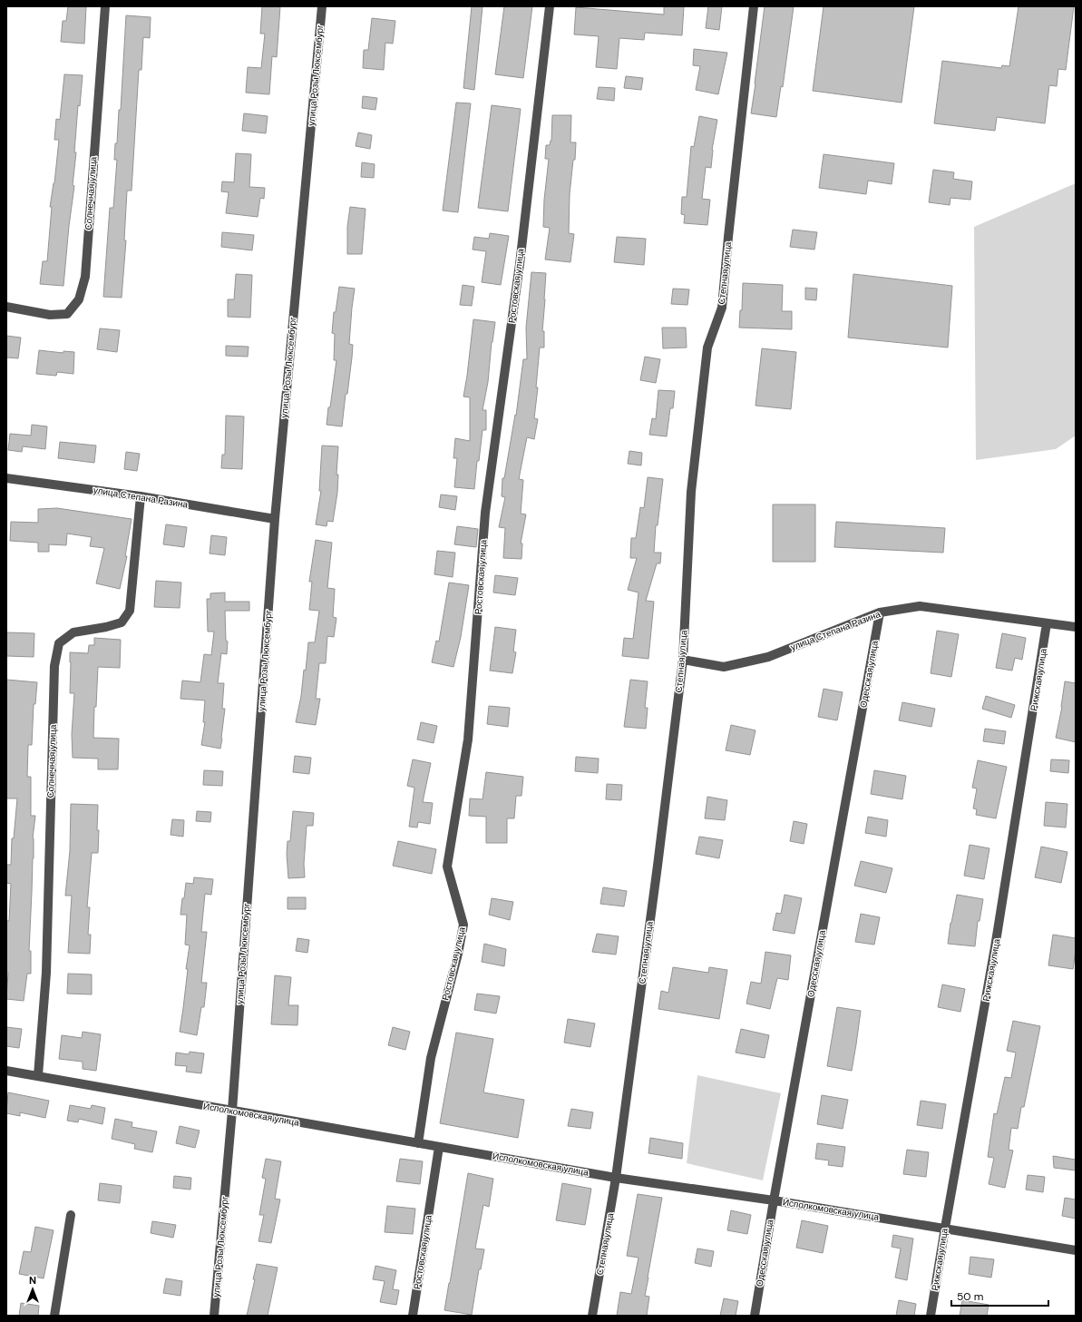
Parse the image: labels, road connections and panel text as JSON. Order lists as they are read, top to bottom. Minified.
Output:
{"streets":{"street":["улица Розы Люксембург","Солнечная улица","Степная улица","Ростовская улица","улица Степана Разина","Одесская улица","Рижская улица","Исполкомовская улица"]},"crossings":[["улица Розы Люксембург","улица Степана Разина"],["улица Розы Люксембург","Исполкомовская улица"],["Солнечная улица","улица Степана Разина"],["Солнечная улица","Исполкомовская улица"],["Степная улица","улица Степана Разина"],["Степная улица","Исполкомовская улица"],["Ростовская улица","Исполкомовская улица"],["улица Степана Разина","Одесская улица"],["улица Степана Разина","Рижская улица"],["Одесская улица","Исполкомовская улица"],["Рижская улица","Исполкомовская улица"]],"scale_bar":"50 m","north":"top"}
